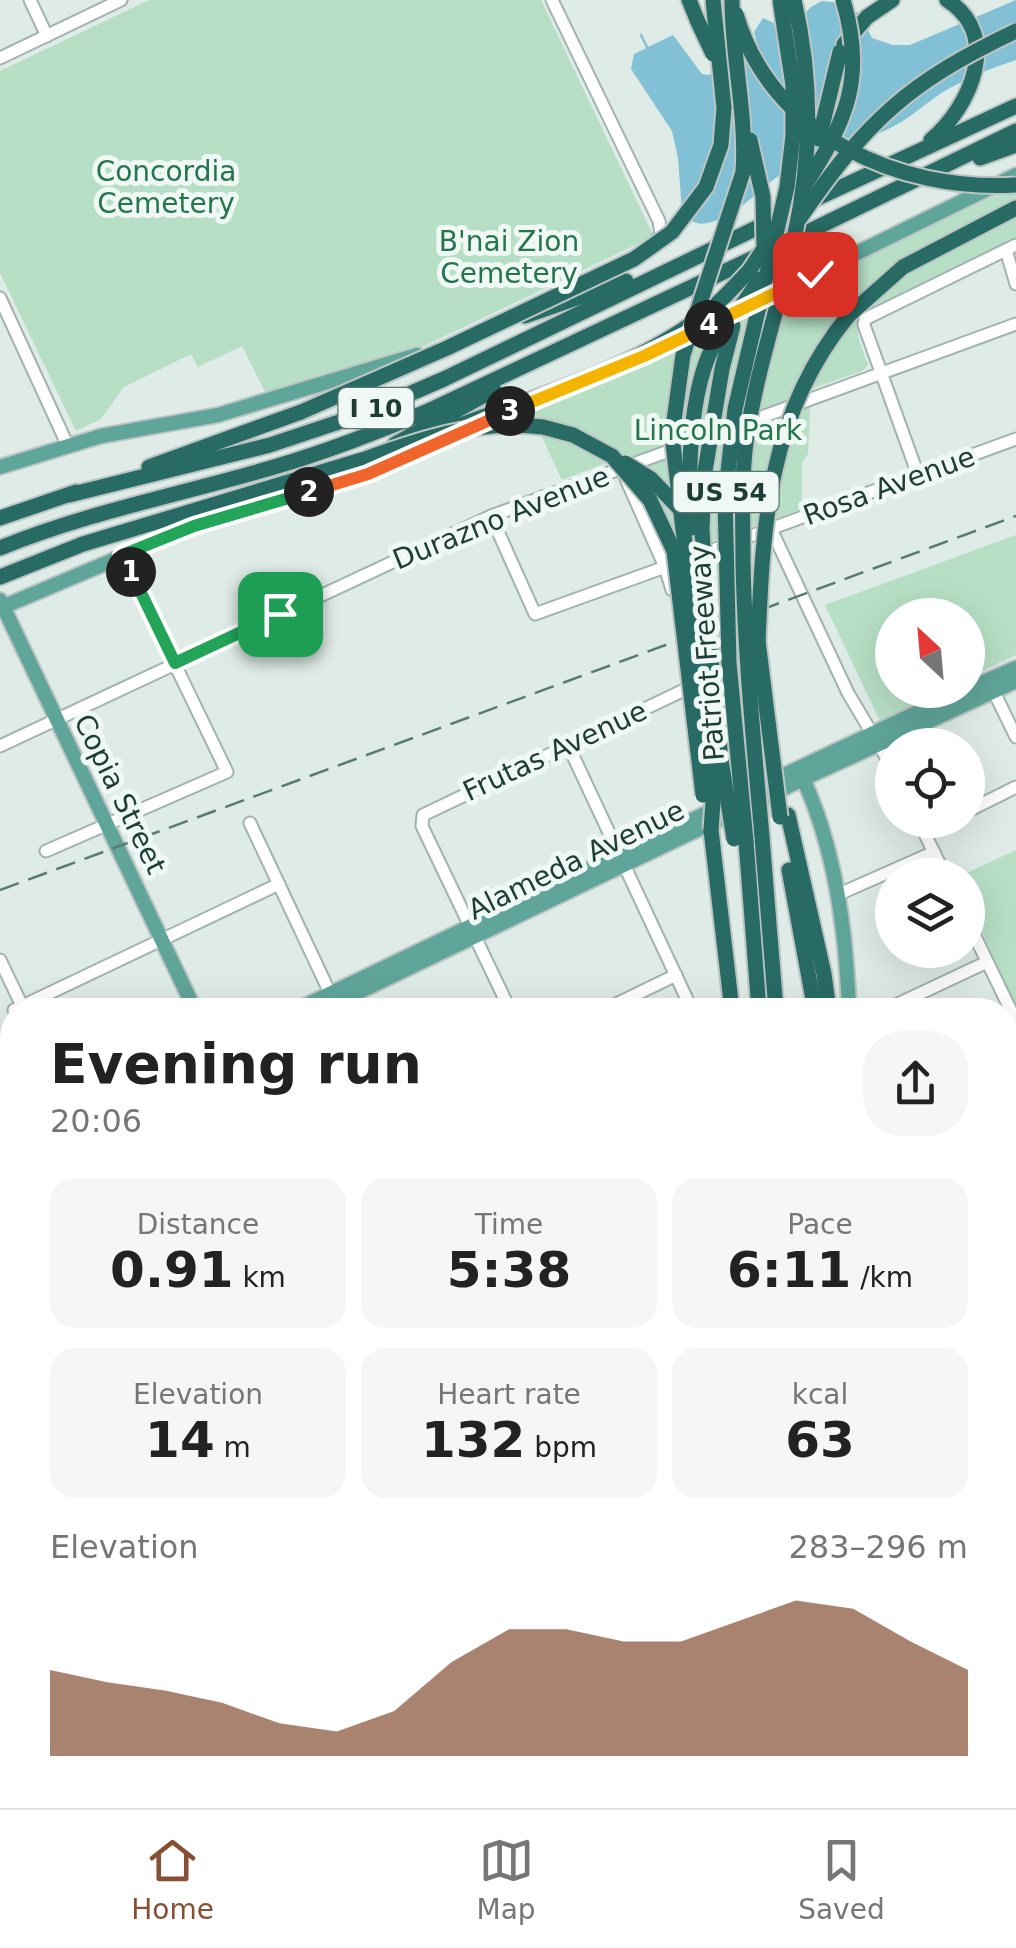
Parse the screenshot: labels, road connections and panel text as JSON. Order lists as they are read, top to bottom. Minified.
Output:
{"streets":{"highway":["I 10","US 54","Patriot Freeway"],"main road":["Copia Street","Alameda Avenue"],"street":["Rosa Avenue","Durazno Avenue","Frutas Avenue"]},"crossings":[["Rosa Avenue","Durazno Avenue"],["Durazno Avenue","Copia Street"],["Frutas Avenue","Alameda Avenue"]],"parks":["Concordia Cemetery","B'nai Zion Cemetery","Lincoln Park"],"north":"top left","page":{"pins":["4","3","2","1"],"heading":["Evening run","20:06"],"stats":[["Distance","0.91 km"],["Time","5:38"],["Pace","6:11 /km"],["Elevation","14 m"],["Heart rate","132 bpm"],["kcal","63"]],"chart":["Elevation","283–296 m"],"tabs":["Home","Map","Saved"]}}
